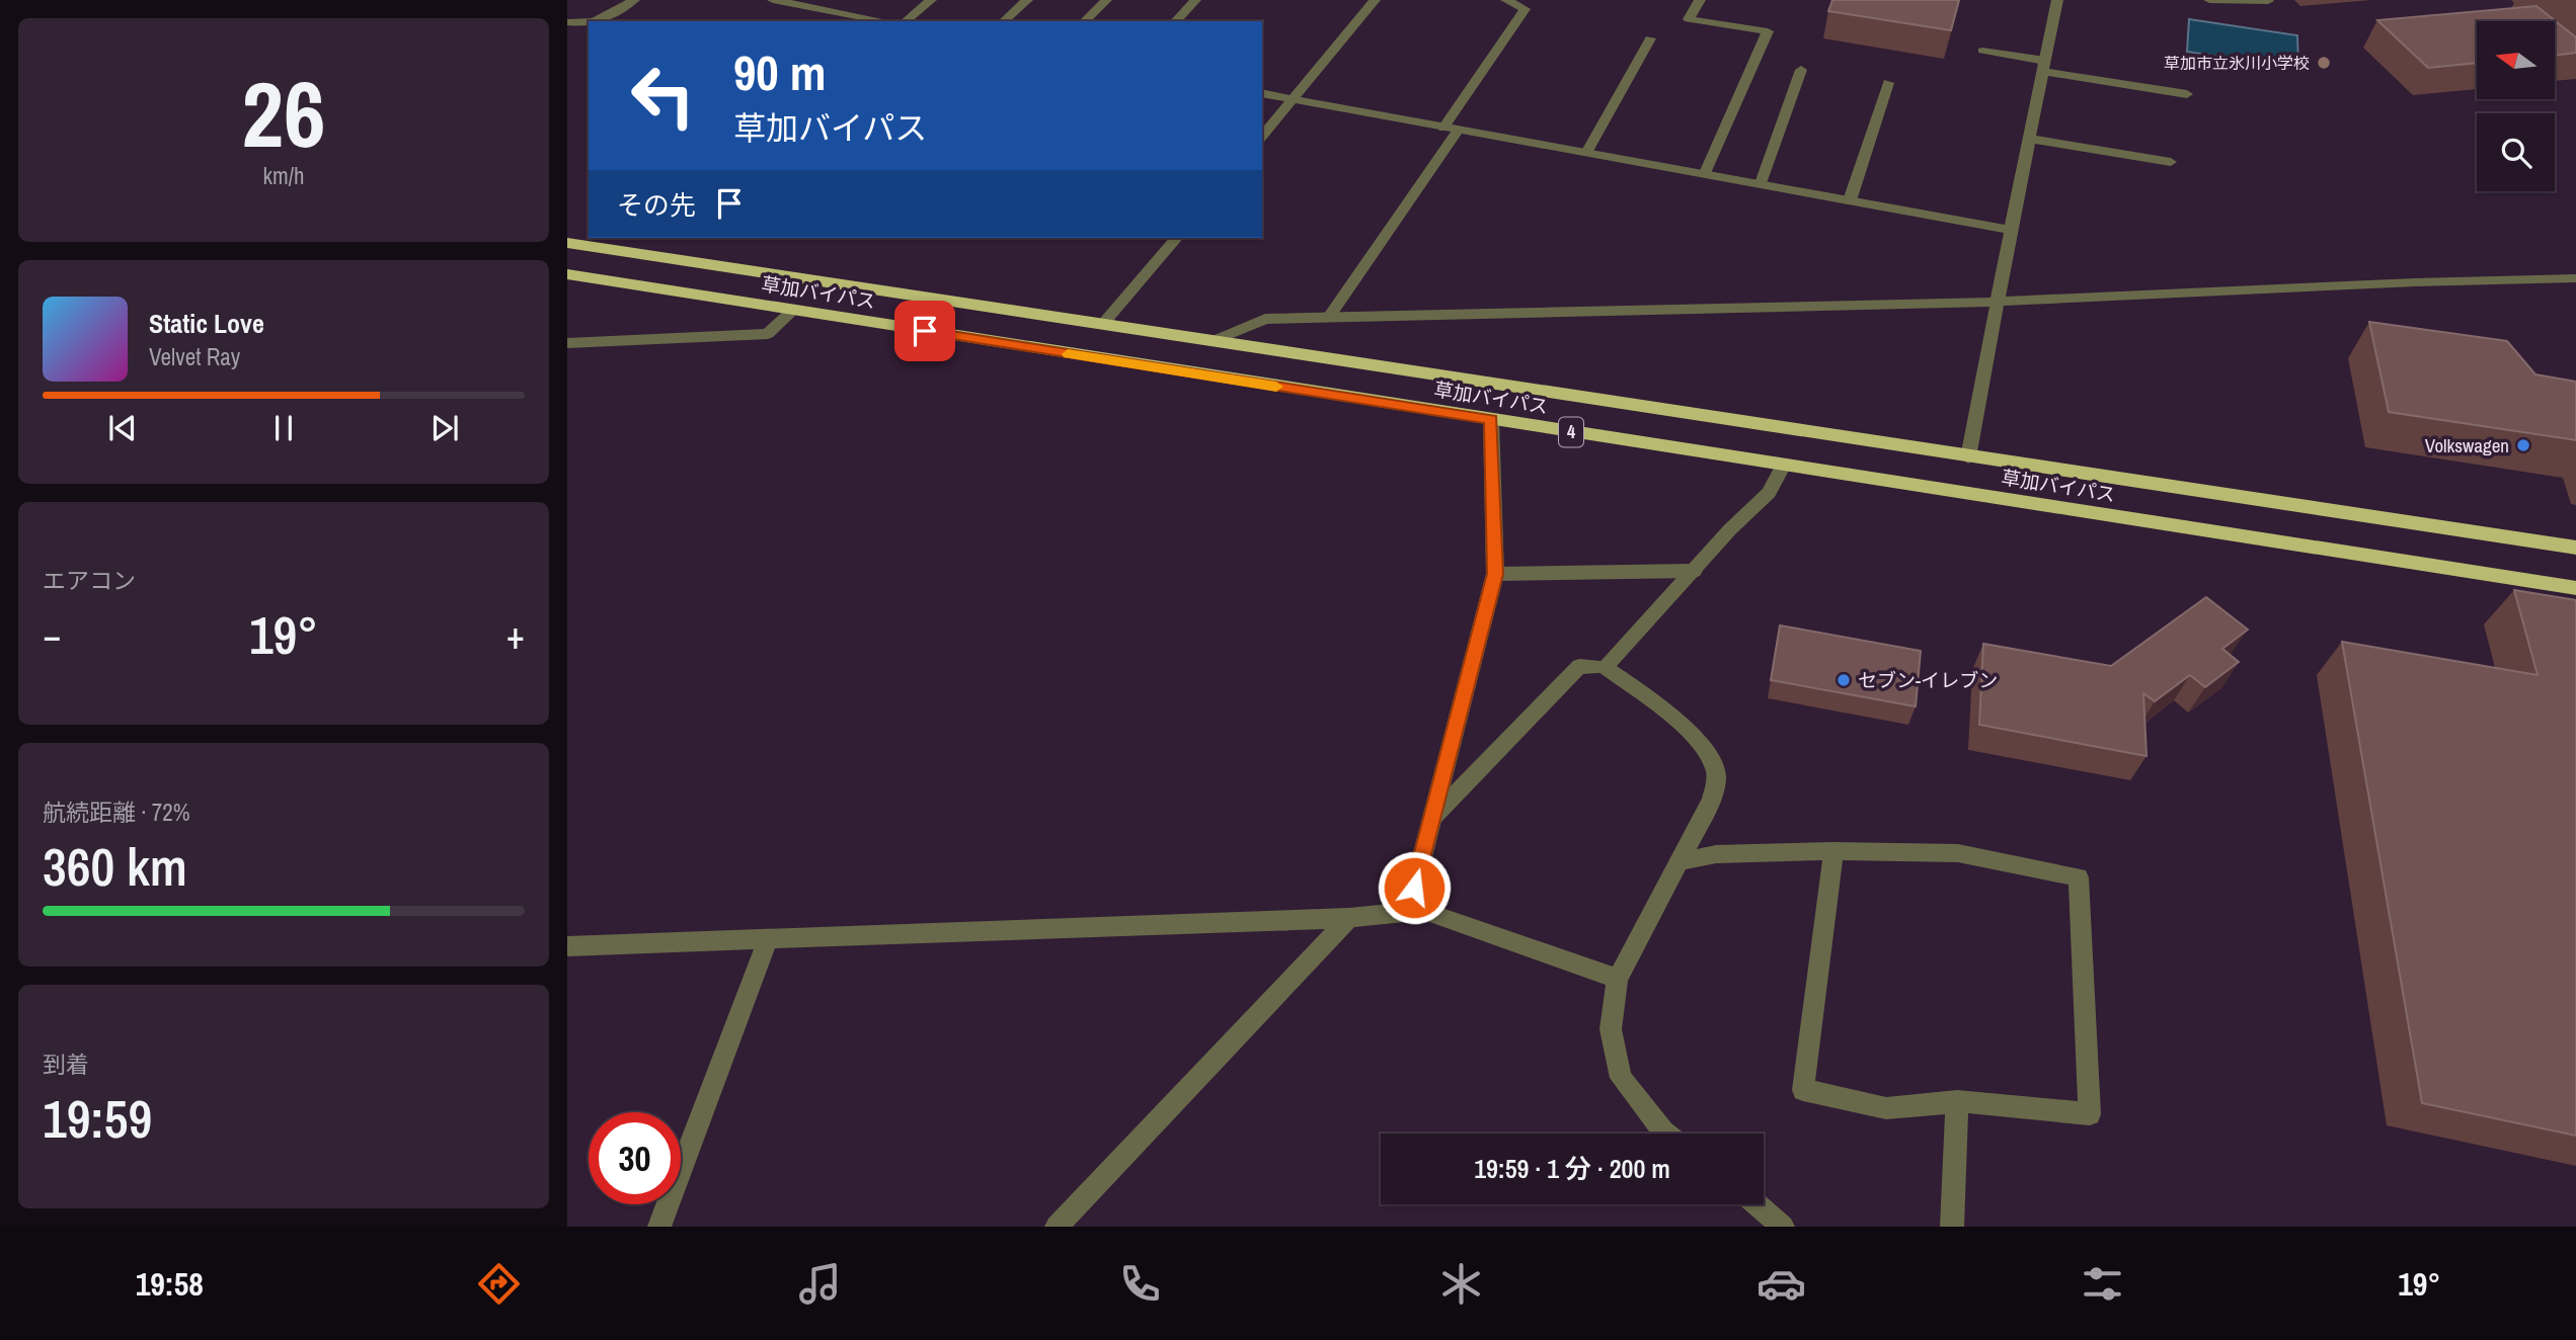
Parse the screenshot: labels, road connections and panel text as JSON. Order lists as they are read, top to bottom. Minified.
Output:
{"streets":{"highway":["草加バイパス","4"]},"places":["草加市立氷川小学校","Volkswagen","セブン-イレブン"],"north":"left","page":{"tile":[["26","km/h"],"エアコン",["航続距離 · 72%","360 km"],["到着","19:59"]],"turn":["90 m","草加バイパス"],"then":"その先","song":["Static Love","Velvet Ray"],"heat":["−","19°","+"],"limit":"30","trip":"19:59 · 1 分 · 200 m","tabs":["19:58","19°"]}}
